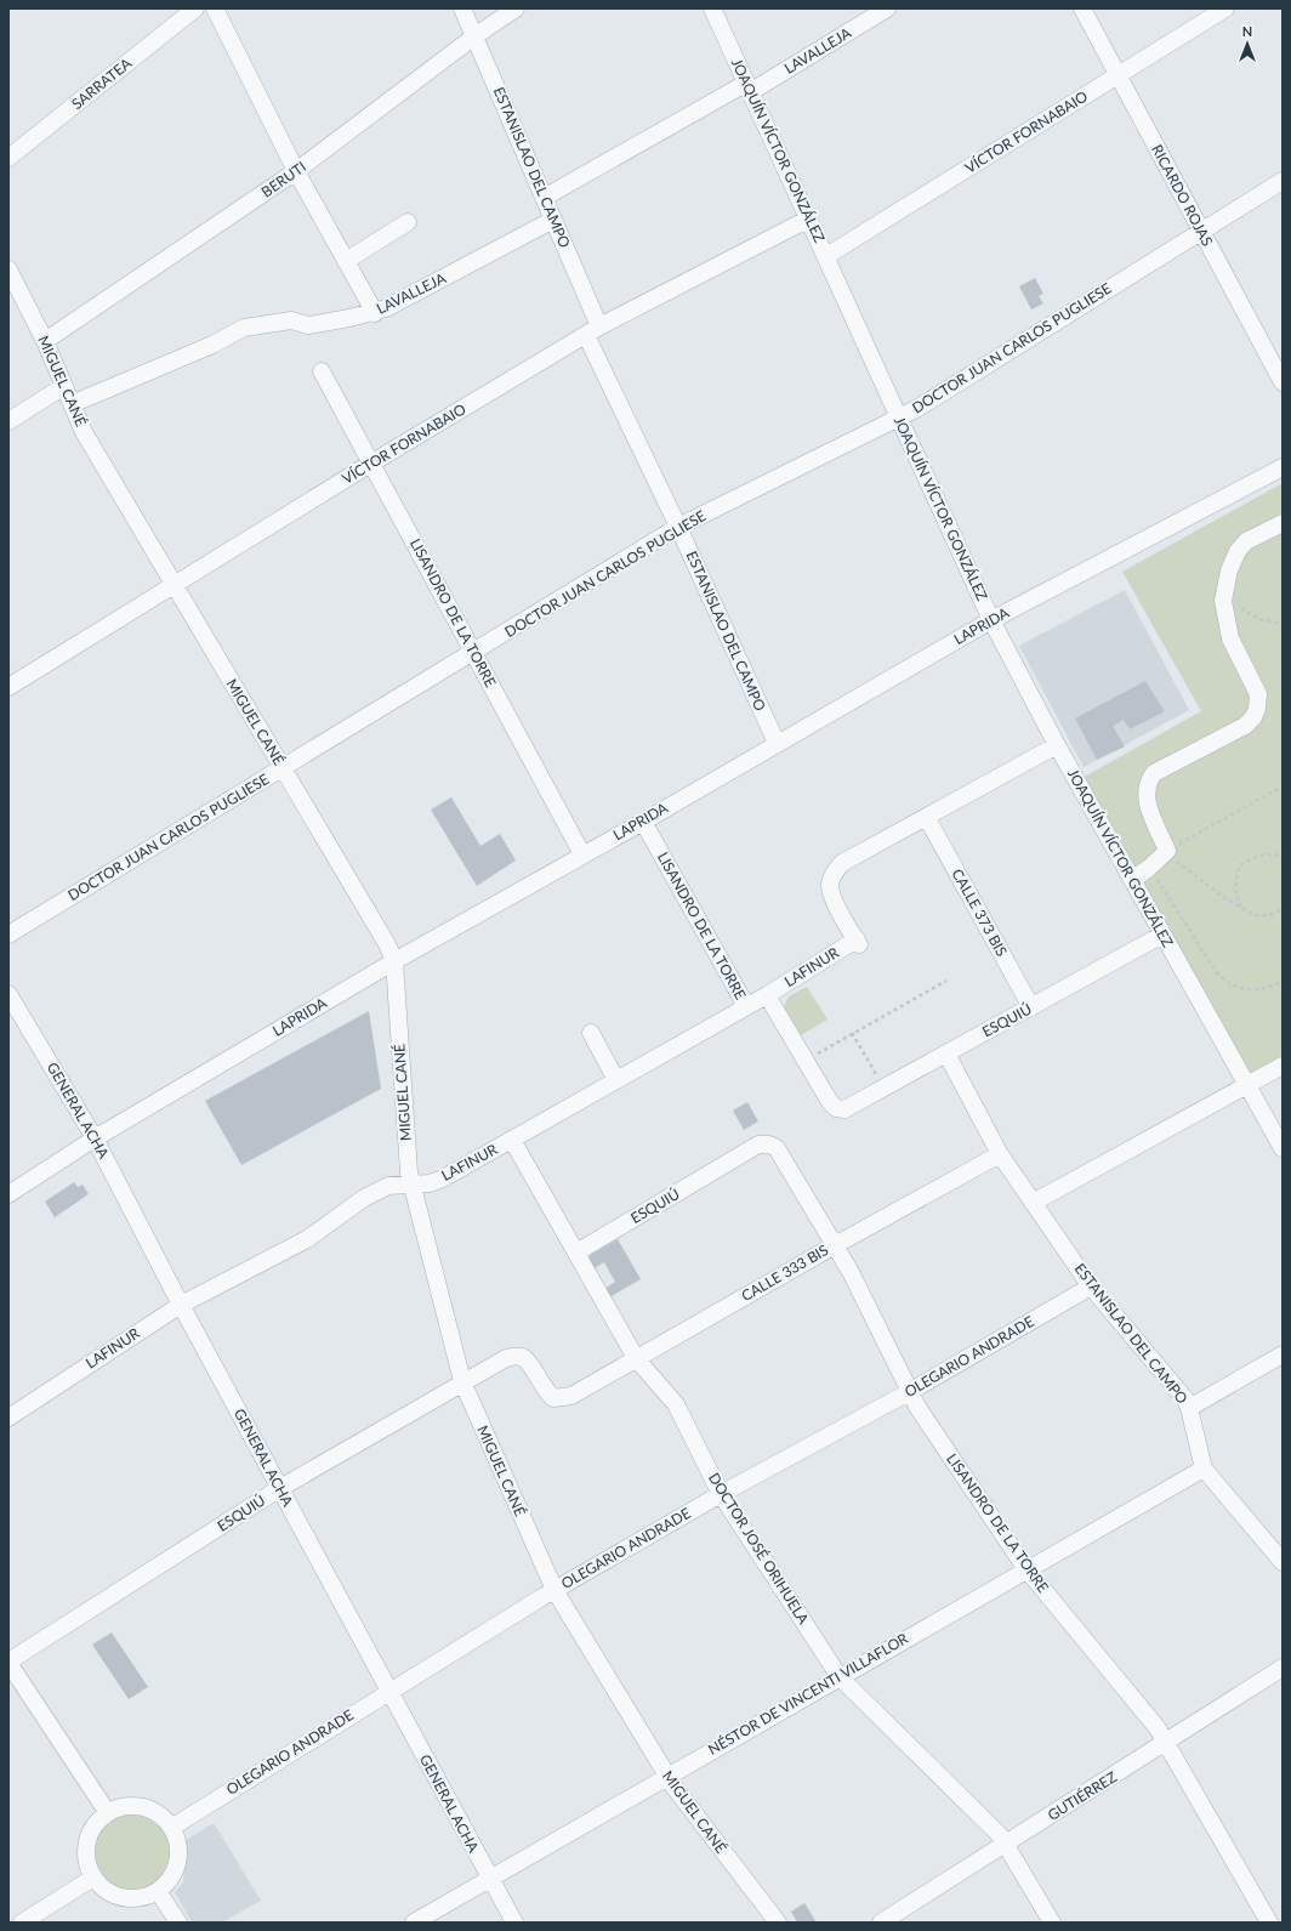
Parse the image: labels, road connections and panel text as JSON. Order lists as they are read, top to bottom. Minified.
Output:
{"streets":{"street":["LAVALLEJA","SARRATEA","VÍCTOR FORNABAIO","JOAQUÍN VÍCTOR GONZÁLEZ","ESTANISLAO DEL CAMPO","BERUTI","RICARDO ROJAS","DOCTOR JUAN CARLOS PUGLIESE","MIGUEL CANÉ","LISANDRO DE LA TORRE","LAPRIDA","CALLE 373 BIS","LAFINUR","ESQUIÚ","GENERAL ACHA","CALLE 333 BIS","OLEGARIO ANDRADE","DOCTOR JOSÉ ORIHUELA","NÉSTOR DE VINCENTI VILLAFLOR","GUTIÉRREZ"]},"crossings":[["LAVALLEJA","JOAQUÍN VÍCTOR GONZÁLEZ"],["LAVALLEJA","ESTANISLAO DEL CAMPO"],["LAVALLEJA","MIGUEL CANÉ"],["VÍCTOR FORNABAIO","JOAQUÍN VÍCTOR GONZÁLEZ"],["VÍCTOR FORNABAIO","ESTANISLAO DEL CAMPO"],["VÍCTOR FORNABAIO","RICARDO ROJAS"],["VÍCTOR FORNABAIO","MIGUEL CANÉ"],["VÍCTOR FORNABAIO","LISANDRO DE LA TORRE"],["JOAQUÍN VÍCTOR GONZÁLEZ","DOCTOR JUAN CARLOS PUGLIESE"],["JOAQUÍN VÍCTOR GONZÁLEZ","LAPRIDA"],["JOAQUÍN VÍCTOR GONZÁLEZ","ESQUIÚ"],["ESTANISLAO DEL CAMPO","BERUTI"],["ESTANISLAO DEL CAMPO","DOCTOR JUAN CARLOS PUGLIESE"],["ESTANISLAO DEL CAMPO","LAPRIDA"],["ESTANISLAO DEL CAMPO","ESQUIÚ"],["ESTANISLAO DEL CAMPO","CALLE 333 BIS"],["ESTANISLAO DEL CAMPO","OLEGARIO ANDRADE"],["ESTANISLAO DEL CAMPO","NÉSTOR DE VINCENTI VILLAFLOR"],["BERUTI","MIGUEL CANÉ"],["RICARDO ROJAS","DOCTOR JUAN CARLOS PUGLIESE"],["DOCTOR JUAN CARLOS PUGLIESE","MIGUEL CANÉ"],["DOCTOR JUAN CARLOS PUGLIESE","LISANDRO DE LA TORRE"],["MIGUEL CANÉ","LAPRIDA"],["MIGUEL CANÉ","LAFINUR"],["MIGUEL CANÉ","ESQUIÚ"],["MIGUEL CANÉ","OLEGARIO ANDRADE"],["MIGUEL CANÉ","NÉSTOR DE VINCENTI VILLAFLOR"],["LISANDRO DE LA TORRE","LAPRIDA"],["LISANDRO DE LA TORRE","LAFINUR"],["LISANDRO DE LA TORRE","ESQUIÚ"],["LISANDRO DE LA TORRE","CALLE 333 BIS"],["LISANDRO DE LA TORRE","OLEGARIO ANDRADE"],["LISANDRO DE LA TORRE","NÉSTOR DE VINCENTI VILLAFLOR"],["LISANDRO DE LA TORRE","GUTIÉRREZ"],["LAPRIDA","GENERAL ACHA"],["CALLE 373 BIS","LAFINUR"],["CALLE 373 BIS","ESQUIÚ"],["LAFINUR","GENERAL ACHA"],["LAFINUR","DOCTOR JOSÉ ORIHUELA"],["ESQUIÚ","GENERAL ACHA"],["ESQUIÚ","CALLE 333 BIS"],["ESQUIÚ","DOCTOR JOSÉ ORIHUELA"],["GENERAL ACHA","OLEGARIO ANDRADE"],["GENERAL ACHA","NÉSTOR DE VINCENTI VILLAFLOR"],["CALLE 333 BIS","DOCTOR JOSÉ ORIHUELA"],["OLEGARIO ANDRADE","DOCTOR JOSÉ ORIHUELA"],["DOCTOR JOSÉ ORIHUELA","NÉSTOR DE VINCENTI VILLAFLOR"],["DOCTOR JOSÉ ORIHUELA","GUTIÉRREZ"]],"north":"top"}
